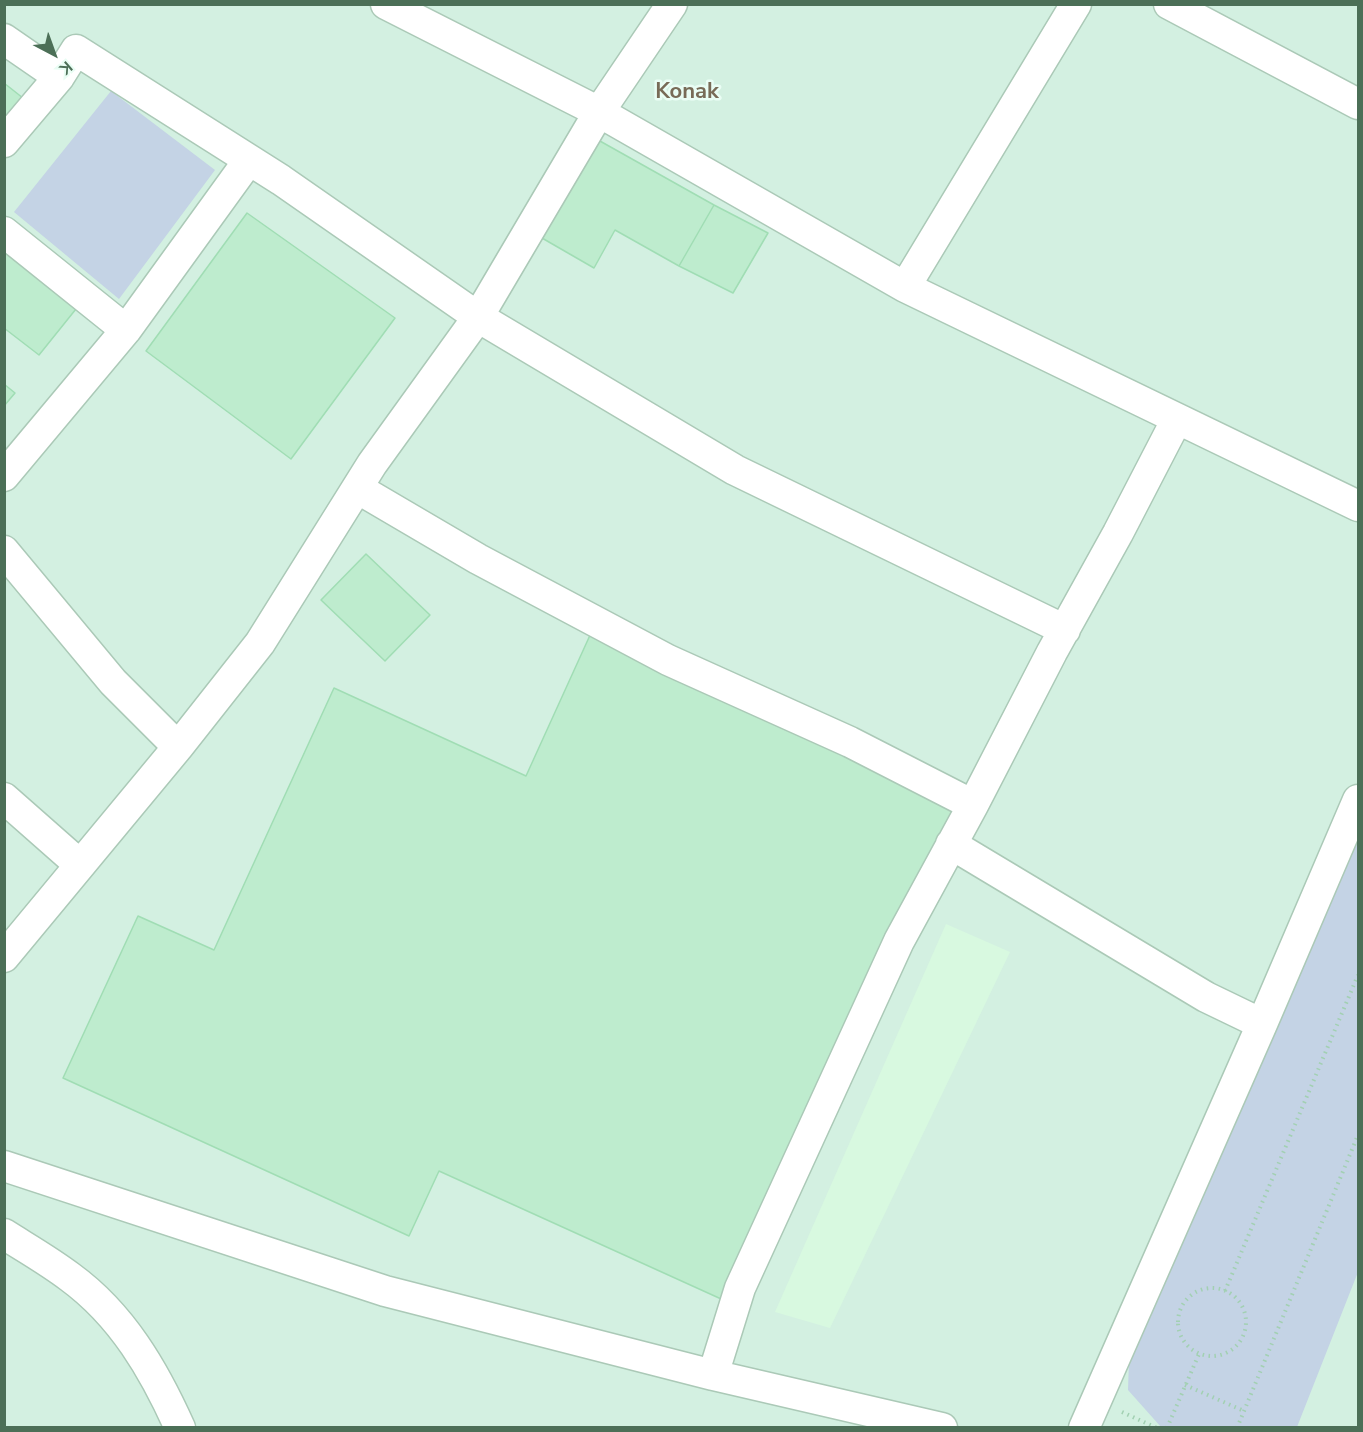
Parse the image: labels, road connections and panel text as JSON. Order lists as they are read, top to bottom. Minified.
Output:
{"districts":["Konak"],"north":"bottom right"}
